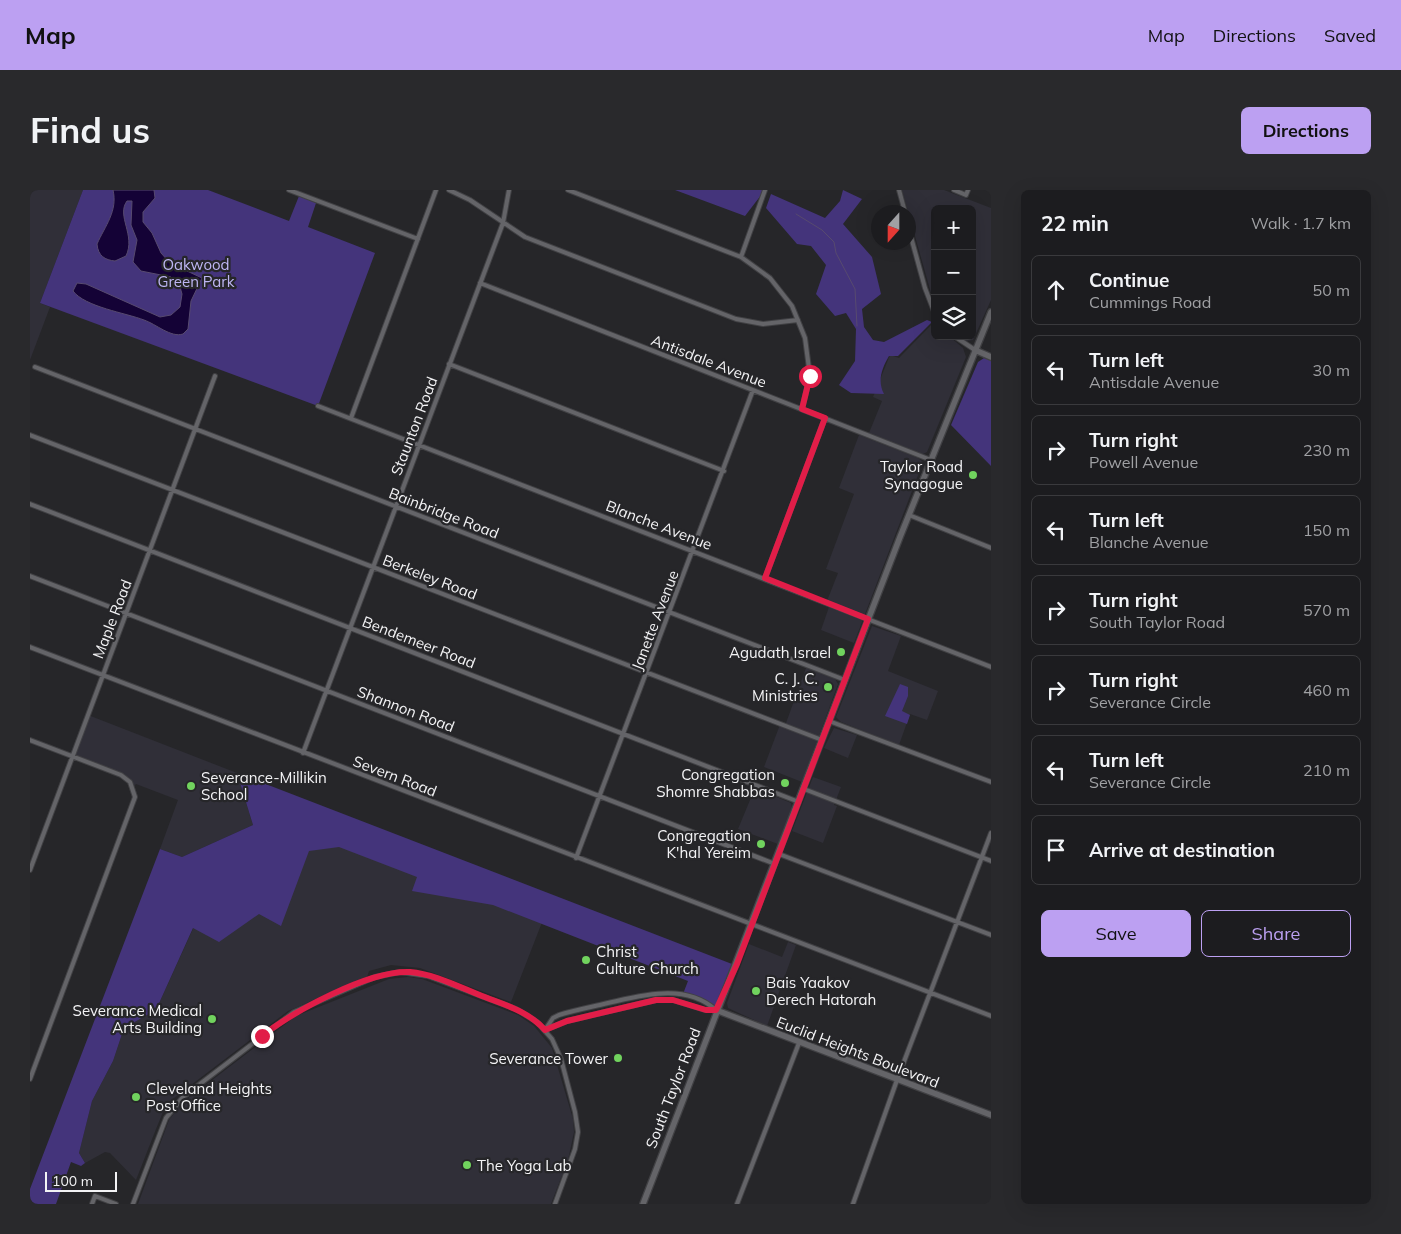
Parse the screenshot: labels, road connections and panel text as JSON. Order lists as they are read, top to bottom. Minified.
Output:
{"streets":{"main road":["Euclid Heights Boulevard","South Taylor Road"],"street":["Antisdale Avenue","Staunton Road","Bainbridge Road","Blanche Avenue","Berkeley Road","Maple Road","Janette Avenue","Bendemeer Road","Shannon Road","Severn Road"]},"crossings":[["Antisdale Avenue","Staunton Road"],["Antisdale Avenue","Janette Avenue"],["Antisdale Avenue","South Taylor Road"],["Staunton Road","Bainbridge Road"],["Staunton Road","Blanche Avenue"],["Staunton Road","Berkeley Road"],["Staunton Road","Bendemeer Road"],["Staunton Road","Shannon Road"],["Staunton Road","Severn Road"],["Bainbridge Road","Maple Road"],["Bainbridge Road","Janette Avenue"],["Bainbridge Road","South Taylor Road"],["Blanche Avenue","Janette Avenue"],["Blanche Avenue","South Taylor Road"],["Berkeley Road","Maple Road"],["Berkeley Road","Janette Avenue"],["Berkeley Road","South Taylor Road"],["Maple Road","Bendemeer Road"],["Maple Road","Shannon Road"],["Maple Road","Severn Road"],["Janette Avenue","Bendemeer Road"],["Janette Avenue","Shannon Road"],["Janette Avenue","Severn Road"],["Bendemeer Road","South Taylor Road"],["Shannon Road","South Taylor Road"],["Severn Road","South Taylor Road"],["Euclid Heights Boulevard","South Taylor Road"]],"parks":["Oakwood Green Park"],"places":["Taylor Road Synagogue","Agudath Israel","C. J. C. Ministries","Congregation Shomre Shabbas","Severance-Millikin School","Congregation K'hal Yereim","Christ Culture Church","Bais Yaakov Derech Hatorah","Severance Medical Arts Building","Severance Tower","Cleveland Heights Post Office","The Yoga Lab"],"scale_bar":"100 m","north":"bottom","page":{"header":"Map","nav":["Map","Directions","Saved"],"buttons":["Directions",["Save","Share"]],"title":"Find us","heading":["22 min","Walk · 1.7 km"],"map_buttons":["+","−"],"list":[["Continue","Cummings Road","50 m"],["Turn left","Antisdale Avenue","30 m"],["Turn right","Powell Avenue","230 m"],["Turn left","Blanche Avenue","150 m"],["Turn right","South Taylor Road","570 m"],["Turn right","Severance Circle","460 m"],["Turn left","Severance Circle","210 m"],"Arrive at destination"],"scale":"100 m"}}
